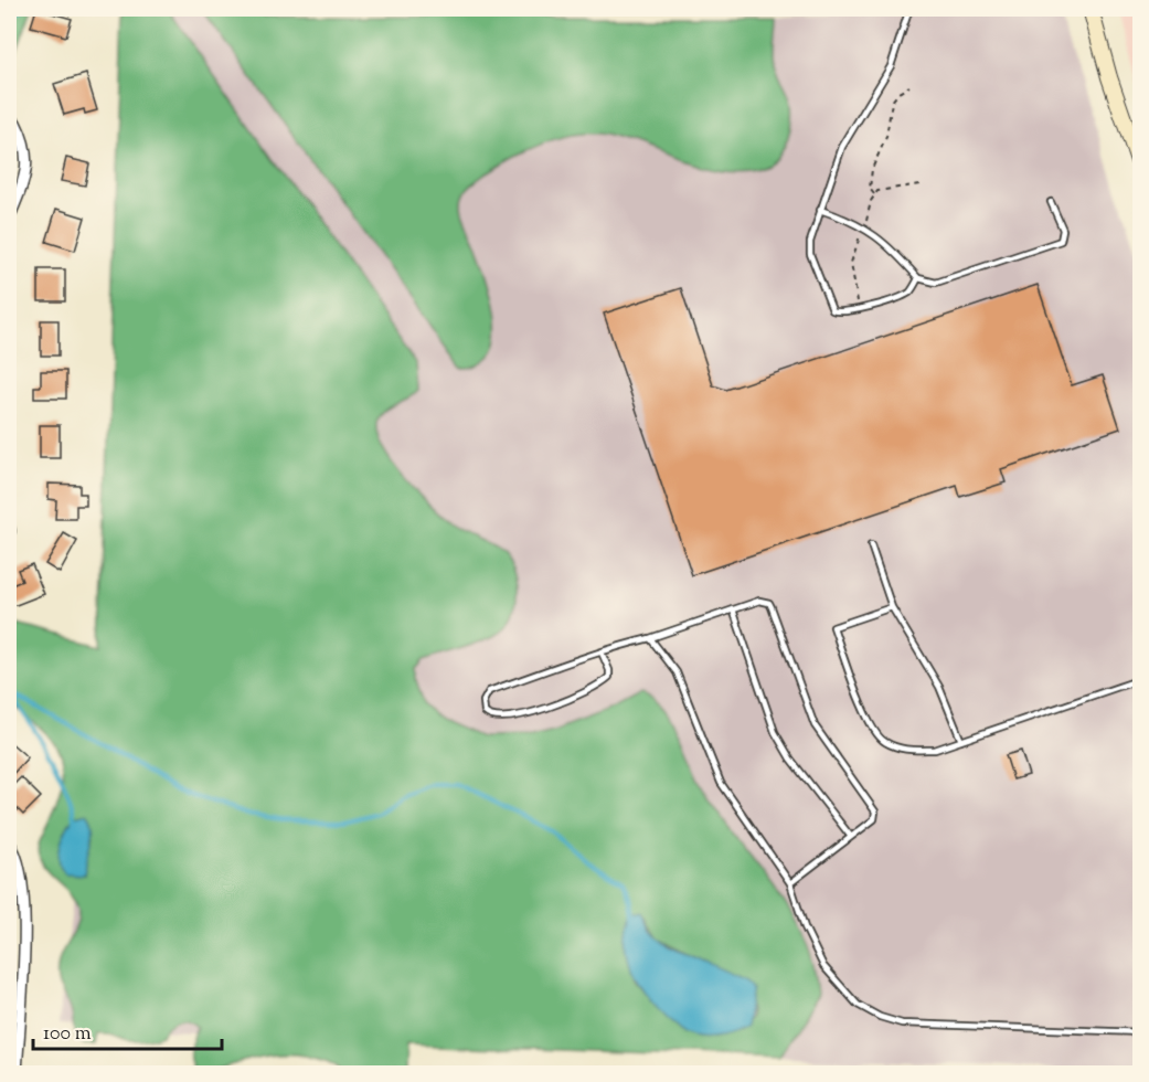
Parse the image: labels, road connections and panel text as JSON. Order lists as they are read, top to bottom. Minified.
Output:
{"scale_bar":"100 m"}
